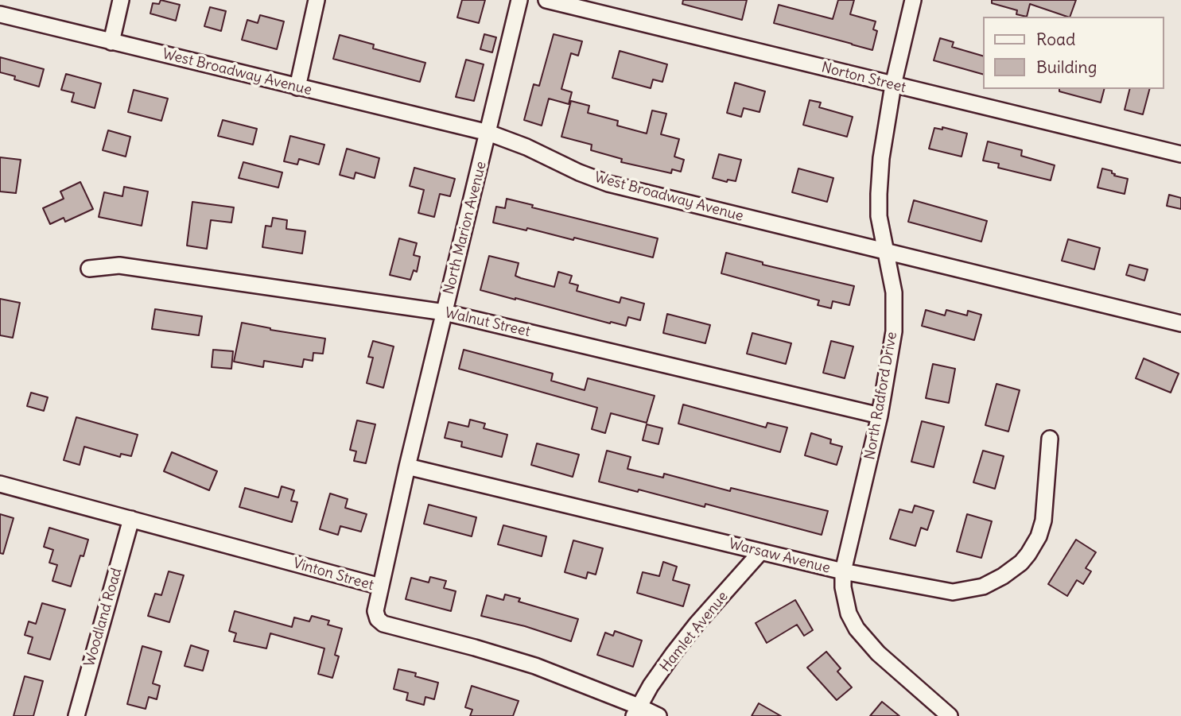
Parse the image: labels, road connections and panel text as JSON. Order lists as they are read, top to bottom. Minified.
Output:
{"streets":{"street":["West Broadway Avenue","Norton Street","North Marion Avenue","Walnut Street","North Radford Drive","Warsaw Avenue","Vinton Street","Woodland Road","Hamlet Avenue"]},"crossings":[["West Broadway Avenue","North Marion Avenue"],["West Broadway Avenue","North Radford Drive"],["Norton Street","North Radford Drive"],["North Marion Avenue","Walnut Street"],["North Marion Avenue","Warsaw Avenue"],["North Marion Avenue","Vinton Street"],["Walnut Street","North Radford Drive"],["North Radford Drive","Warsaw Avenue"],["Warsaw Avenue","Hamlet Avenue"],["Vinton Street","Woodland Road"],["Vinton Street","Hamlet Avenue"]],"legend":["Road","Building"]}
